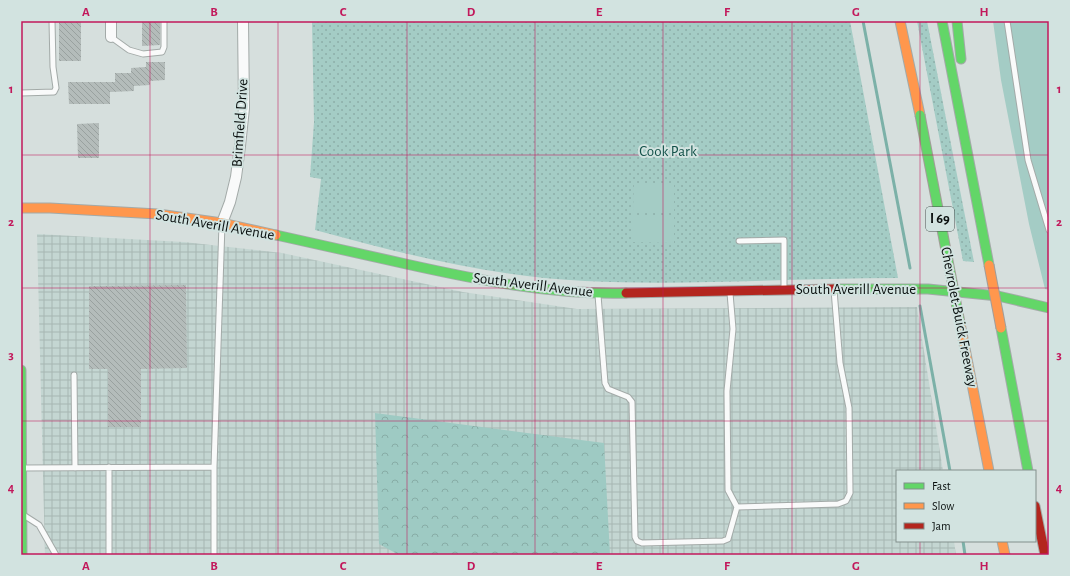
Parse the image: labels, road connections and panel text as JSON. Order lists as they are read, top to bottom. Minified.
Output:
{"streets":{"main road":["I 69","South Averill Avenue","Chevrolet-Buick Freeway"],"street":["Brimfield Drive"]},"crossings":[["Brimfield Drive","South Averill Avenue"]],"parks":["Cook Park"],"legend":["Fast","Slow","Jam"],"grid":{"columns":["A","B","C","D","E","F","G","H"],"rows":["1","2","3","4"]}}
